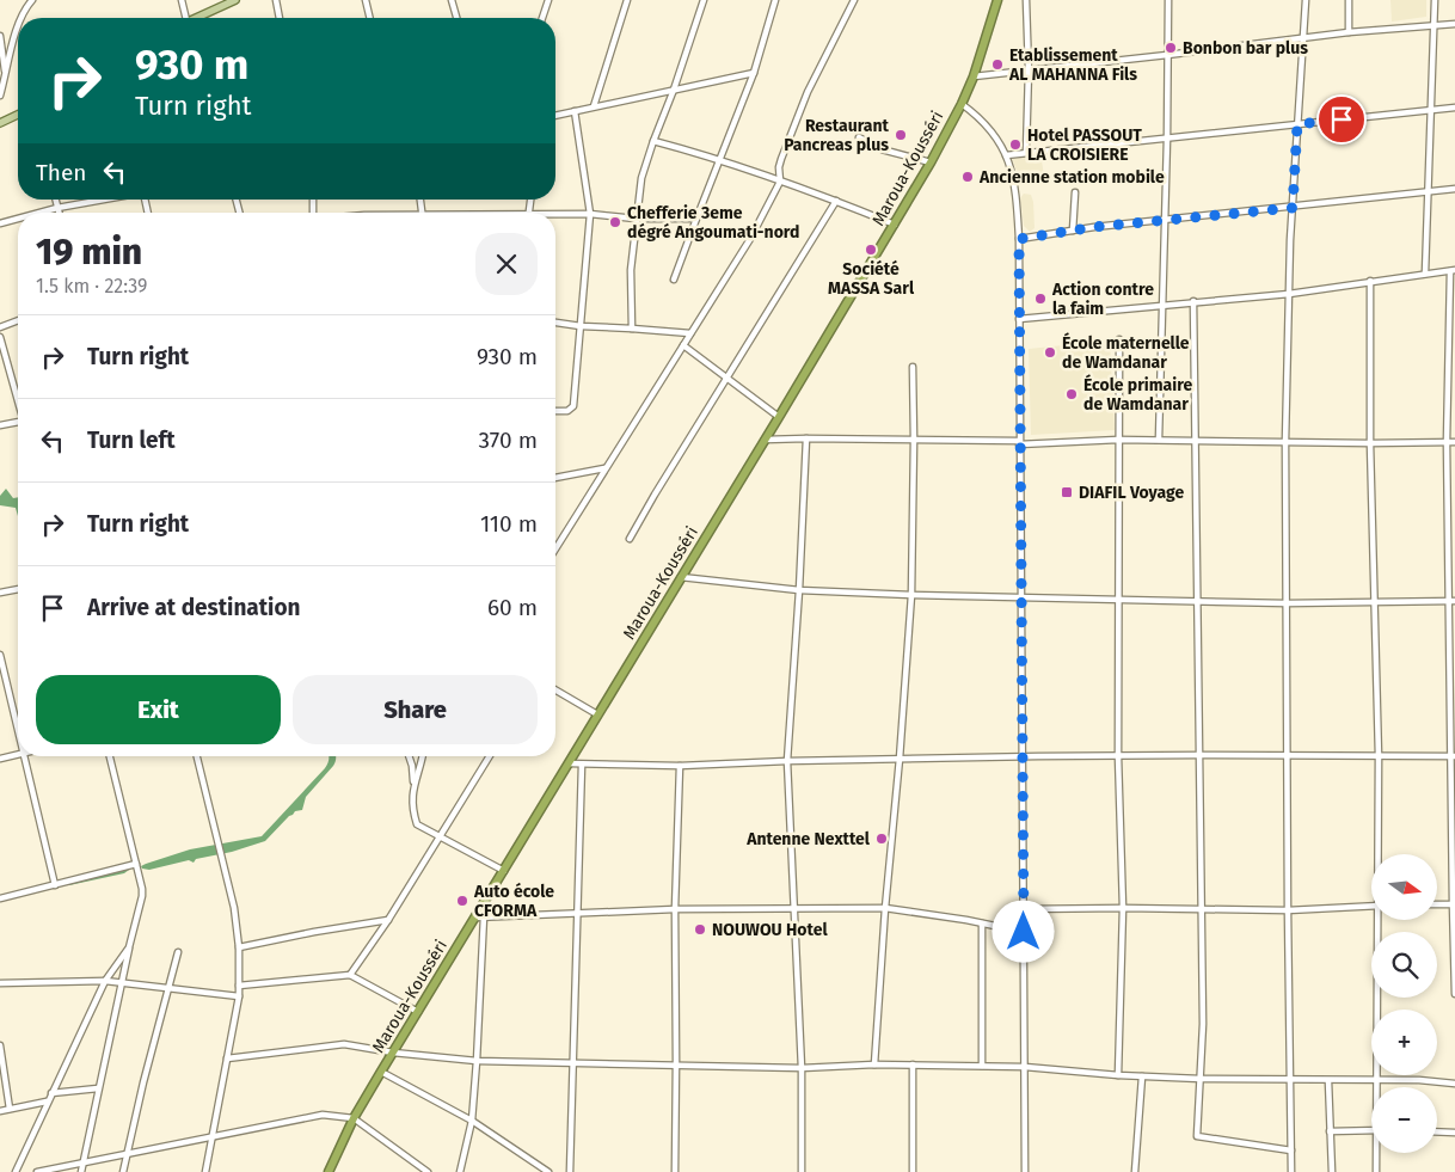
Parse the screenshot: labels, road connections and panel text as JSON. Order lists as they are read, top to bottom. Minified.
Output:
{"streets":{"highway":["Maroua-Kousséri"]},"places":{"other":["Bonbon bar plus","Etablissement AL MAHANNA Fils","Restaurant Pancreas plus","Hotel PASSOUT LA CROISIERE","Ancienne station mobile","Chefferie 3eme dégré Angoumati-nord","Société MASSA Sarl","Action contre la faim","École maternelle de Wamdanar","École primaire de Wamdanar","Antenne Nexttel","Auto école CFORMA","NOUWOU Hotel"],"transit":["DIAFIL Voyage"]},"north":"right","page":{"turn":["930 m","Turn right"],"then":"Then","heading":["19 min","1.5 km · 22:39"],"list":[{"name":"Turn right","value":"930 m"},{"name":"Turn left","value":"370 m"},{"name":"Turn right","value":"110 m"},{"name":"Arrive at destination","value":"60 m"}],"buttons":["Exit","Share"],"map_buttons":["+","−"]}}
